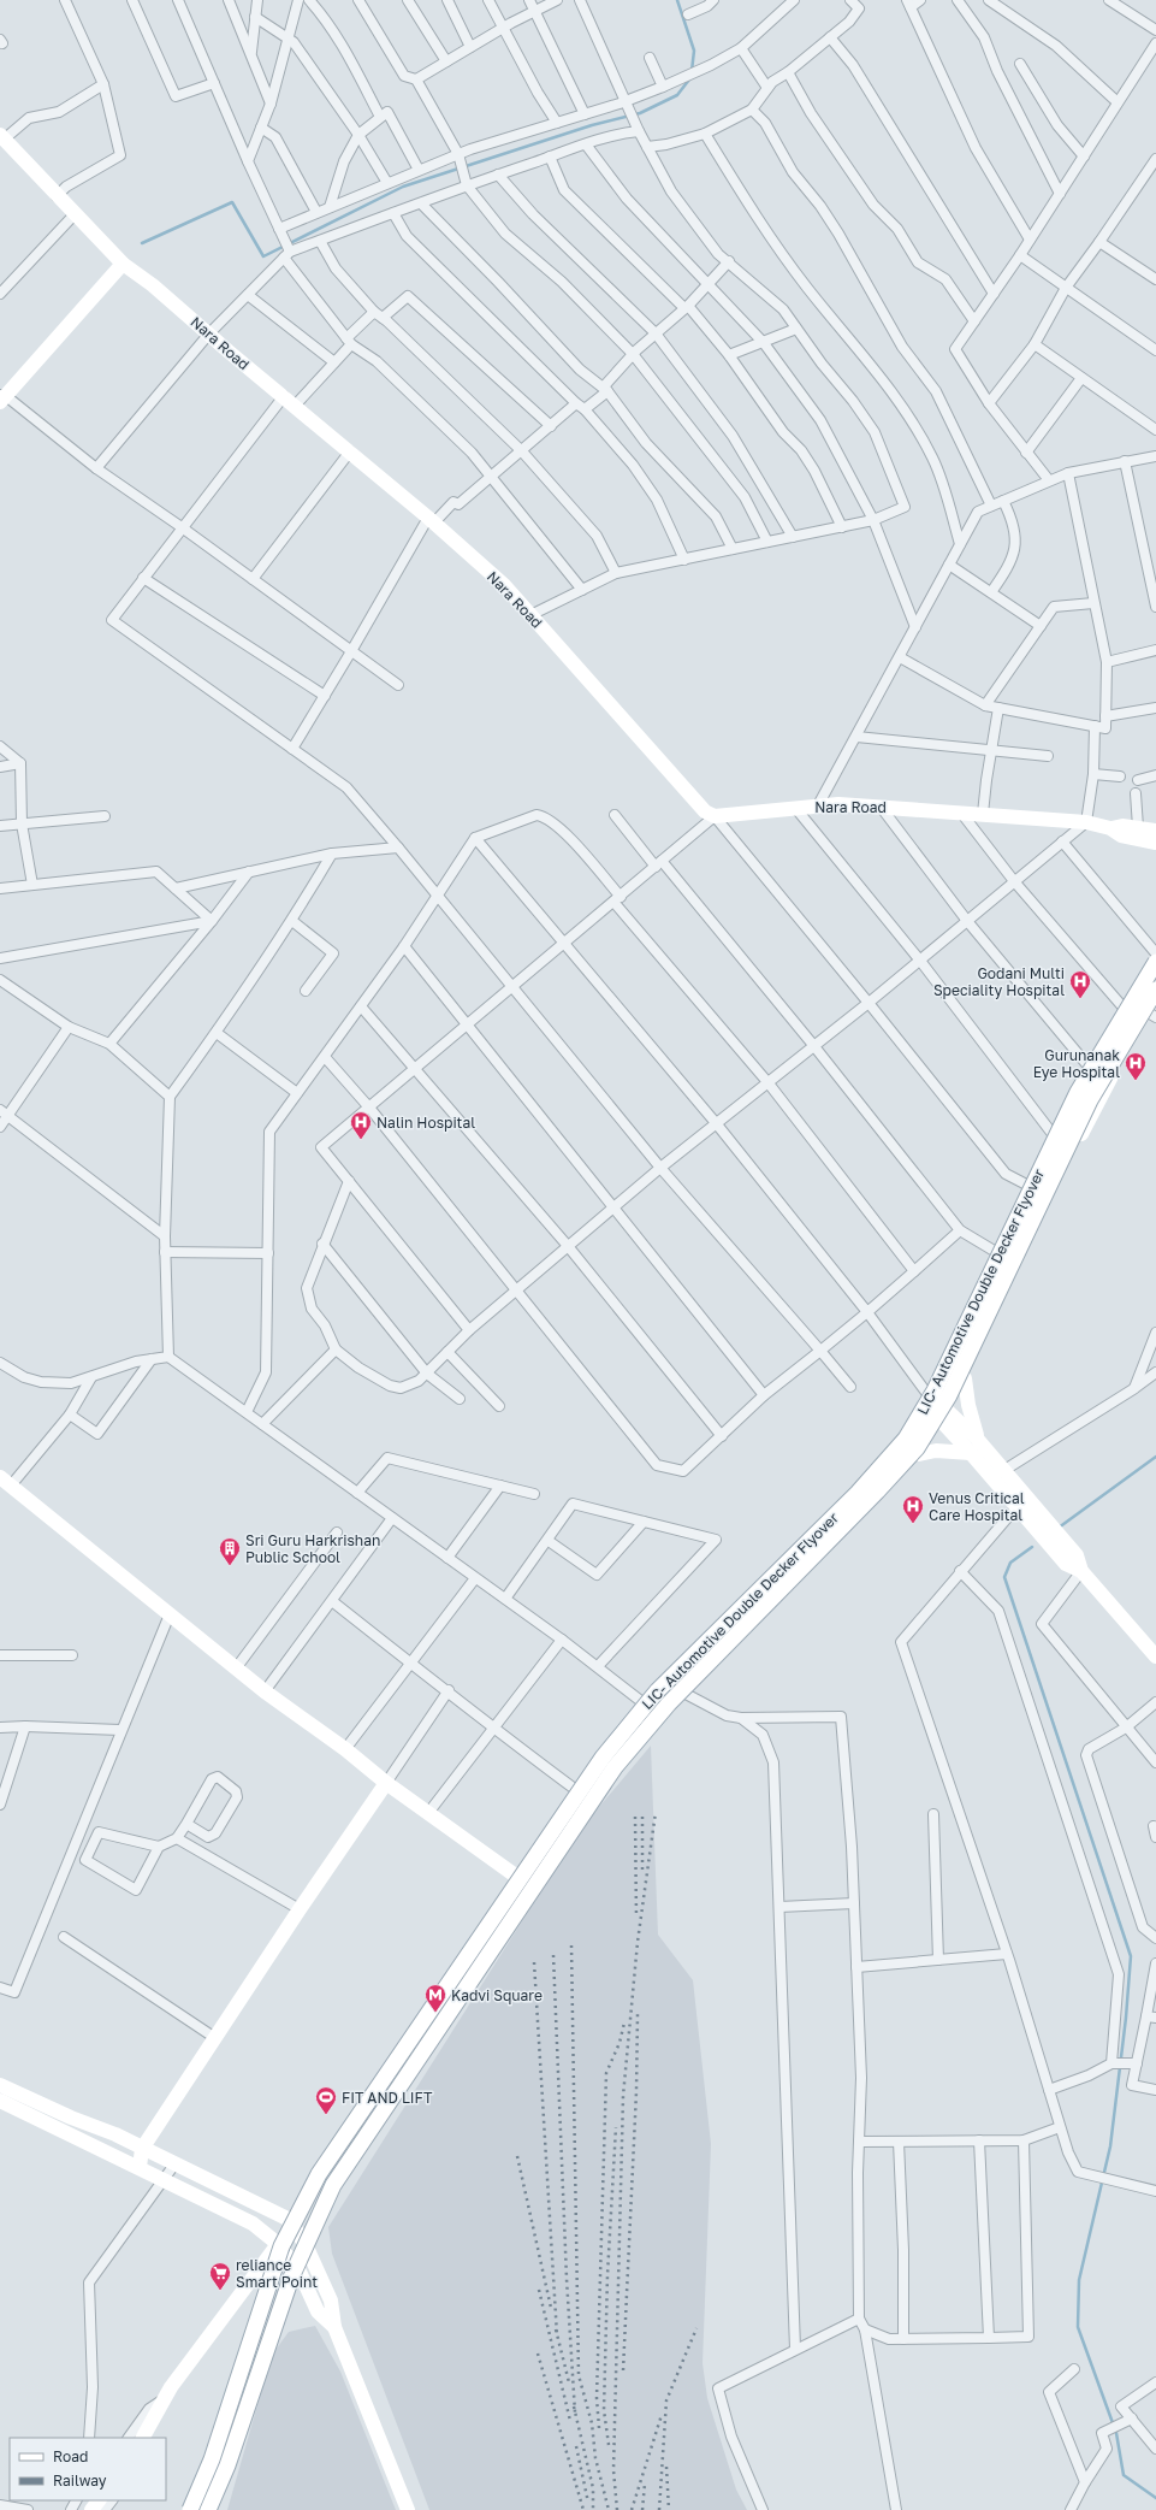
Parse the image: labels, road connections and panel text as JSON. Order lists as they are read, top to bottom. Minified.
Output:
{"streets":{"main road":["Nara Road","LIC- Automotive Double Decker Flyover"]},"places":{"hospital":["Godani Multi Speciality Hospital","Gurunanak Eye Hospital","Nalin Hospital","Venus Critical Care Hospital"],"building":["Sri Guru Harkrishan Public School"],"metro station":["Kadvi Square"],"sports":["FIT AND LIFT"],"supermarket":["reliance Smart Point"]},"legend":["Road","Railway"]}
